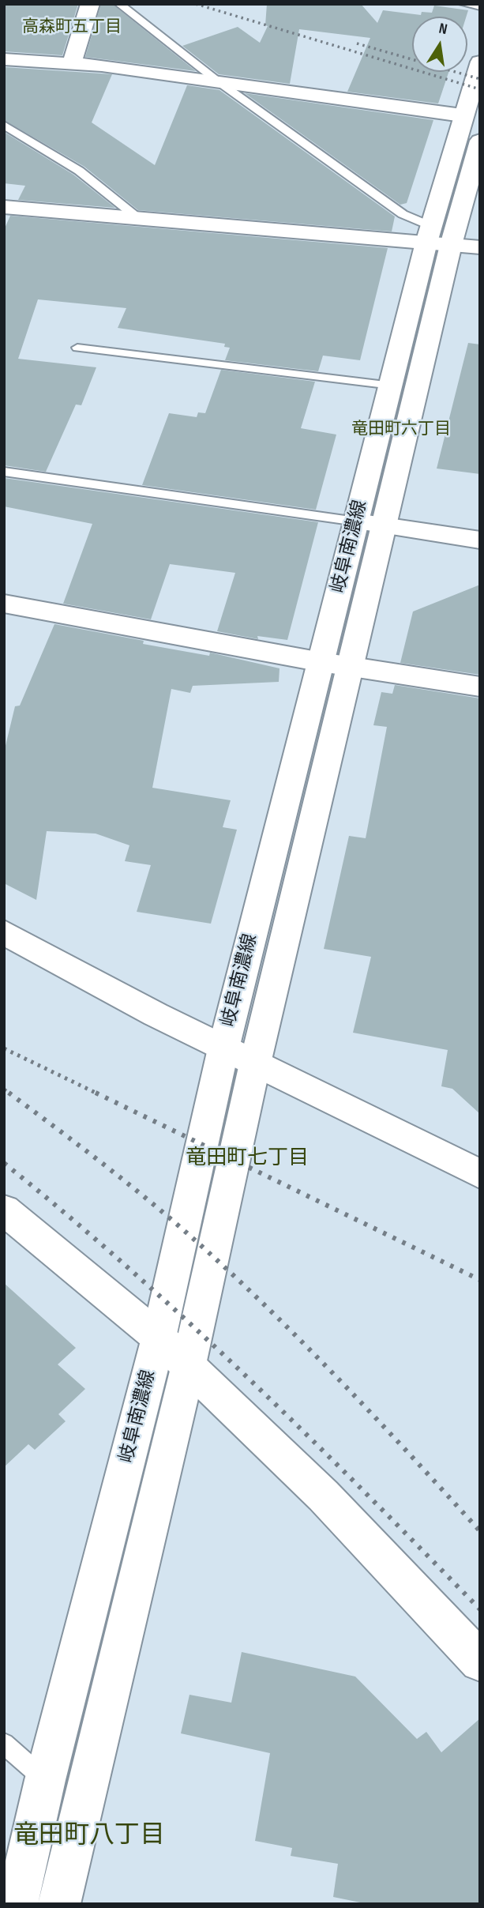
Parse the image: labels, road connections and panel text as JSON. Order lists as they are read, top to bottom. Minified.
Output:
{"streets":{"main road":["岐阜南濃線"]},"districts":["高森町五丁目","竜田町六丁目","竜田町七丁目","竜田町八丁目"],"north":"top"}
